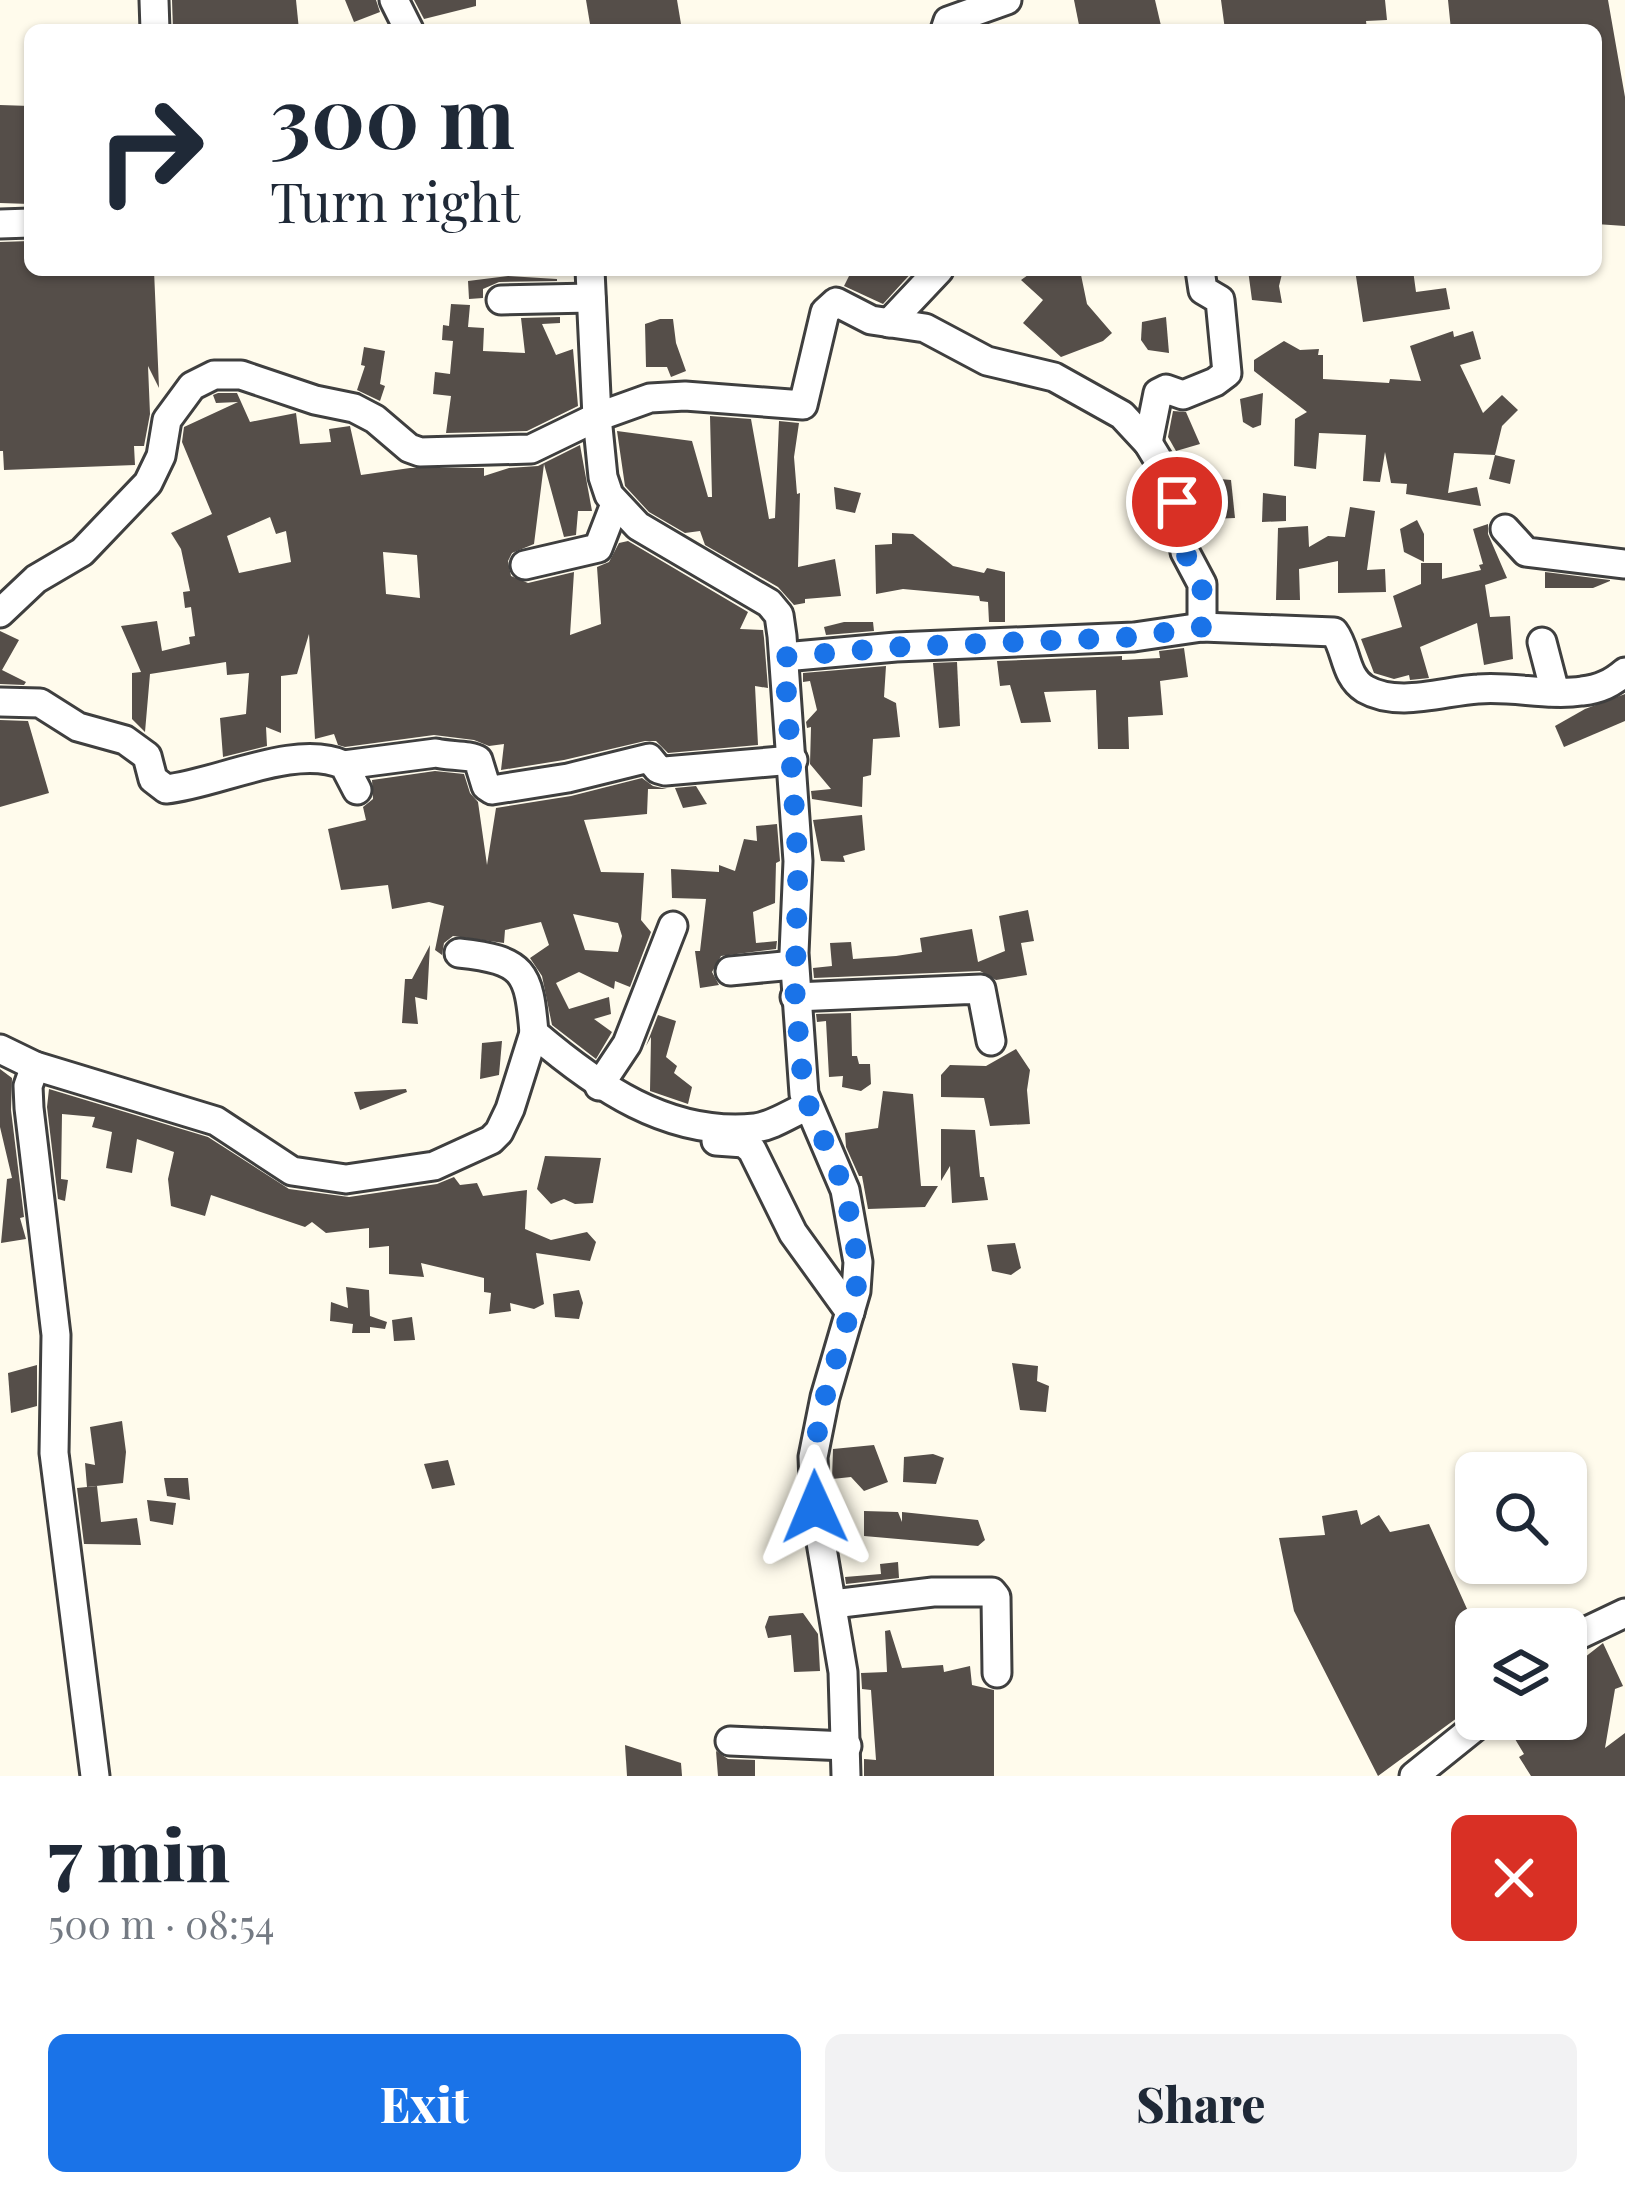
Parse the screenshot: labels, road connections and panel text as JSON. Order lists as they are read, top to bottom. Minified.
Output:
{"page":{"turn":["300 m","Turn right"],"heading":["7 min","500 m · 08:54"],"buttons":["Exit","Share"]}}
